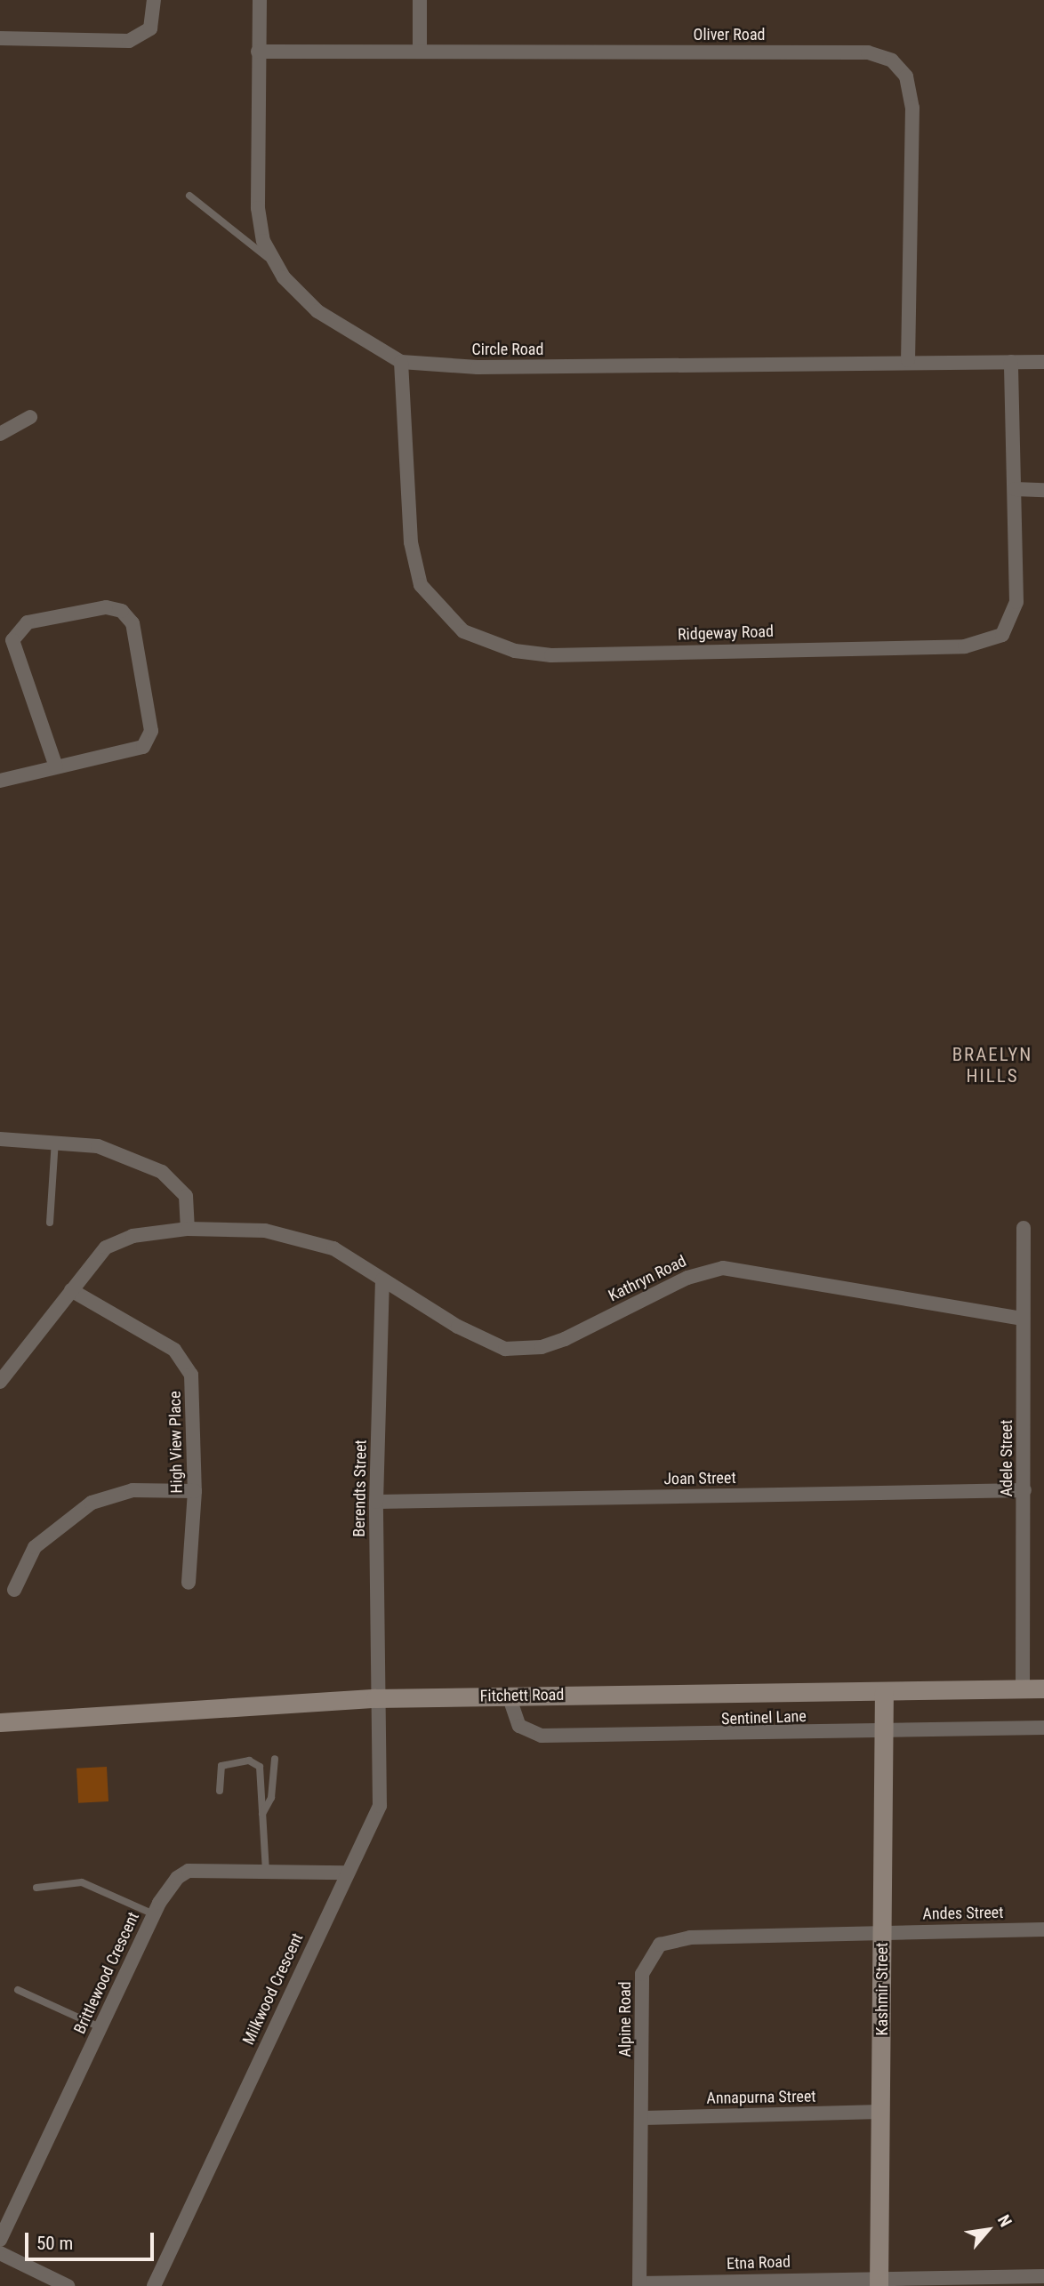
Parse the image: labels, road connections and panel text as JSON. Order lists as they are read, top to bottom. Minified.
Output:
{"streets":{"street":["Oliver Road","Circle Road","Ridgeway Road","Kathryn Road","High View Place","Adele Street","Joan Street","Berendts Street","Fitchett Road","Sentinel Lane","Andes Street","Brittlewood Crescent","Milkwood Crescent","Kashmir Street","Alpine Road","Annapurna Street","Etna Road"]},"crossings":[["Oliver Road","Circle Road"],["Circle Road","Ridgeway Road"],["Kathryn Road","High View Place"],["Kathryn Road","Adele Street"],["Kathryn Road","Berendts Street"],["Adele Street","Joan Street"],["Adele Street","Fitchett Road"],["Joan Street","Berendts Street"],["Berendts Street","Fitchett Road"],["Berendts Street","Milkwood Crescent"],["Fitchett Road","Sentinel Lane"],["Fitchett Road","Milkwood Crescent"],["Fitchett Road","Kashmir Street"],["Sentinel Lane","Kashmir Street"],["Andes Street","Kashmir Street"],["Andes Street","Alpine Road"],["Brittlewood Crescent","Milkwood Crescent"],["Kashmir Street","Alpine Road"],["Kashmir Street","Annapurna Street"],["Kashmir Street","Etna Road"],["Alpine Road","Annapurna Street"],["Alpine Road","Etna Road"]],"districts":["BRAELYN HILLS"],"scale_bar":"50 m","north":"top right"}
